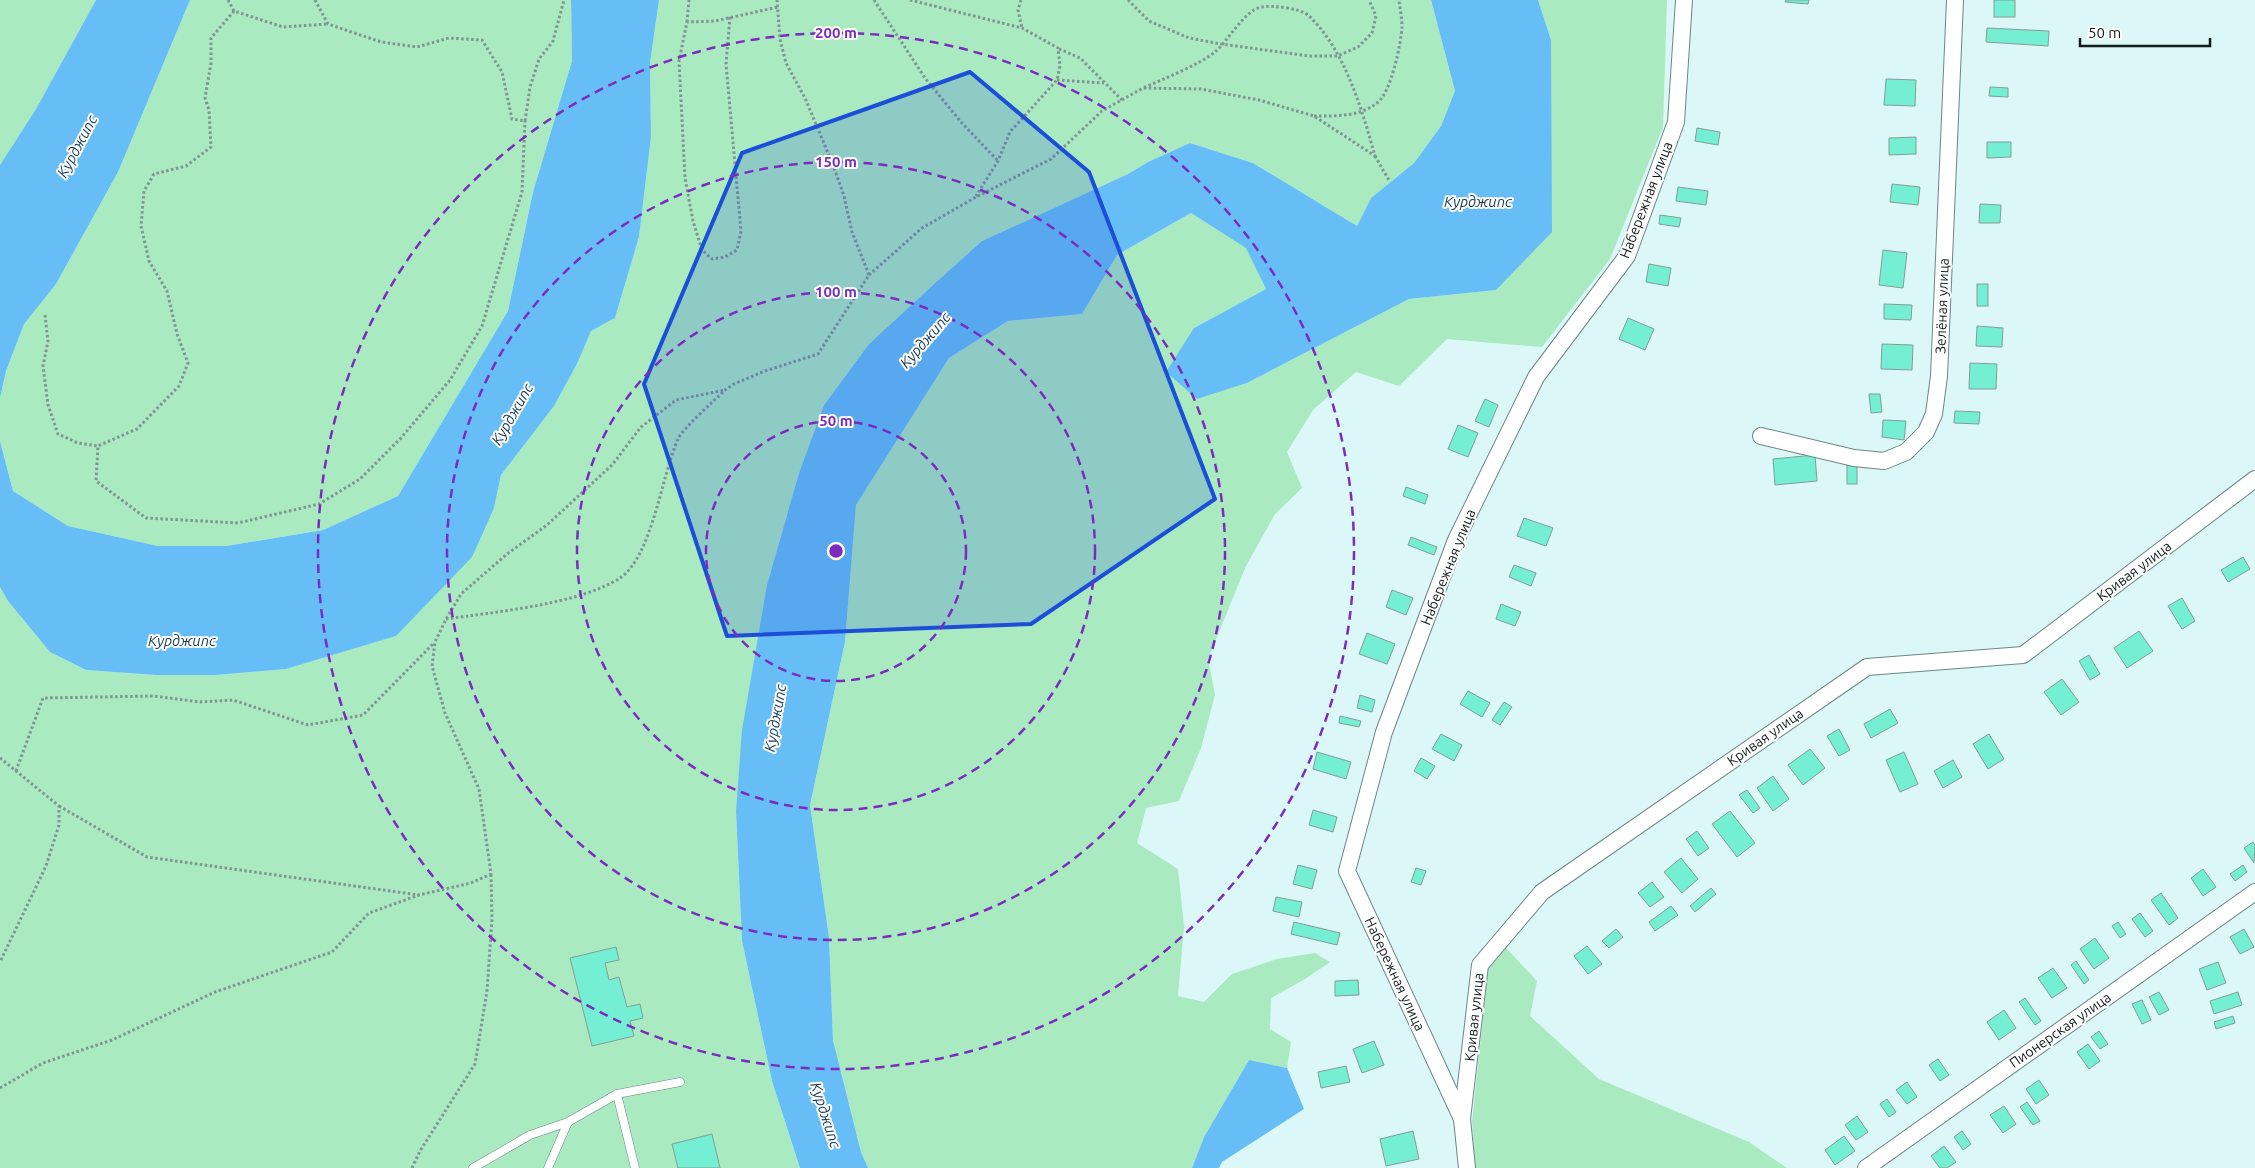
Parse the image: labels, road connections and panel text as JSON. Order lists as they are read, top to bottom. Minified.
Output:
{"streets":{"street":["Набережная улица","Зелёная улица","Кривая улица","Пионерская улица"]},"crossings":[["Набережная улица","Кривая улица"]],"water":["Курджипс"],"scale_bar":"50 m","rings":["200 m","150 m","100 m","50 m"]}
